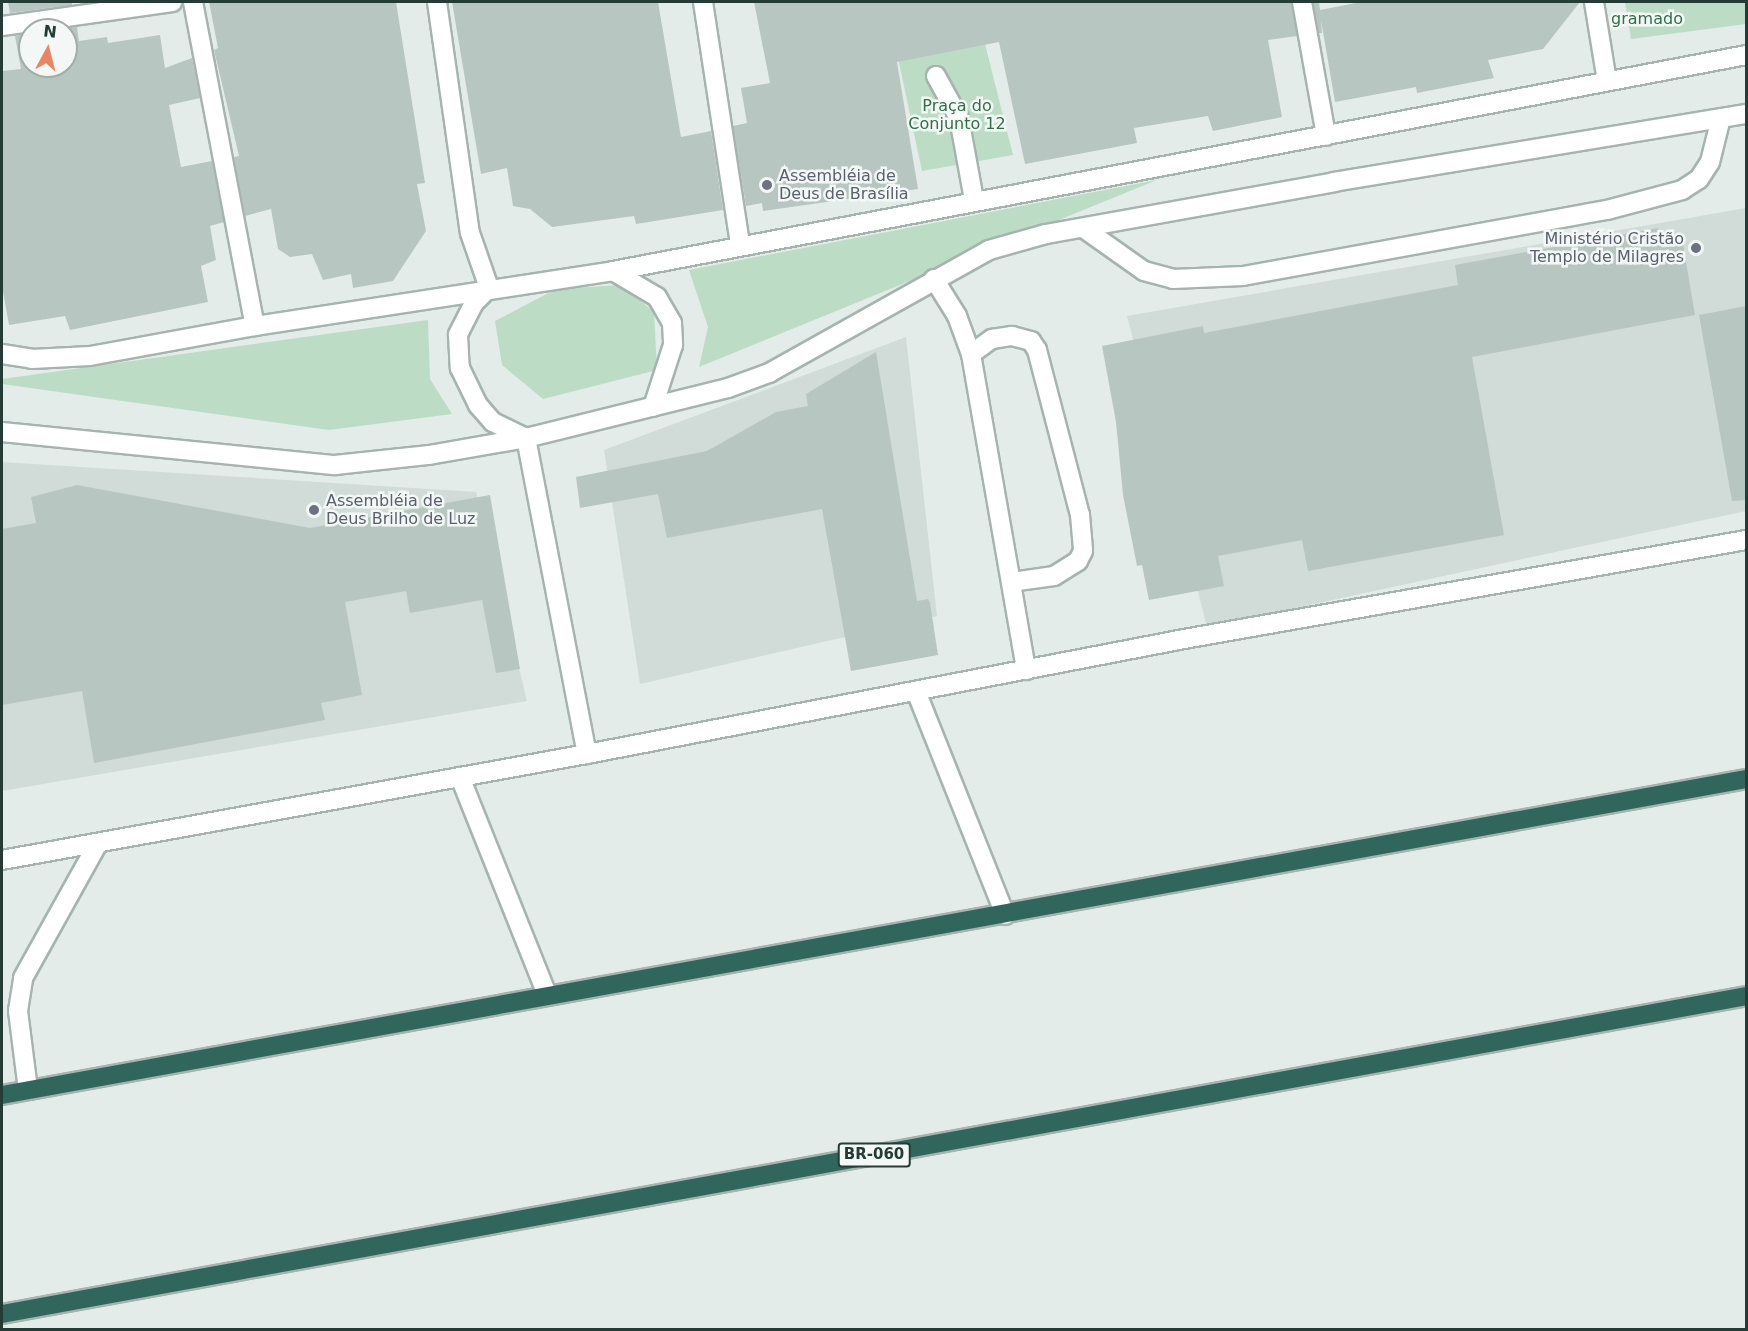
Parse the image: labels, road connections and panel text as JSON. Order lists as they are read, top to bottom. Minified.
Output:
{"streets":{"highway":["BR-060"]},"parks":["gramado","Praça do Conjunto 12"],"places":["Assembléia de Deus de Brasília","Ministério Cristão Templo de Milagres","Assembléia de Deus Brilho de Luz"],"north":"top"}
